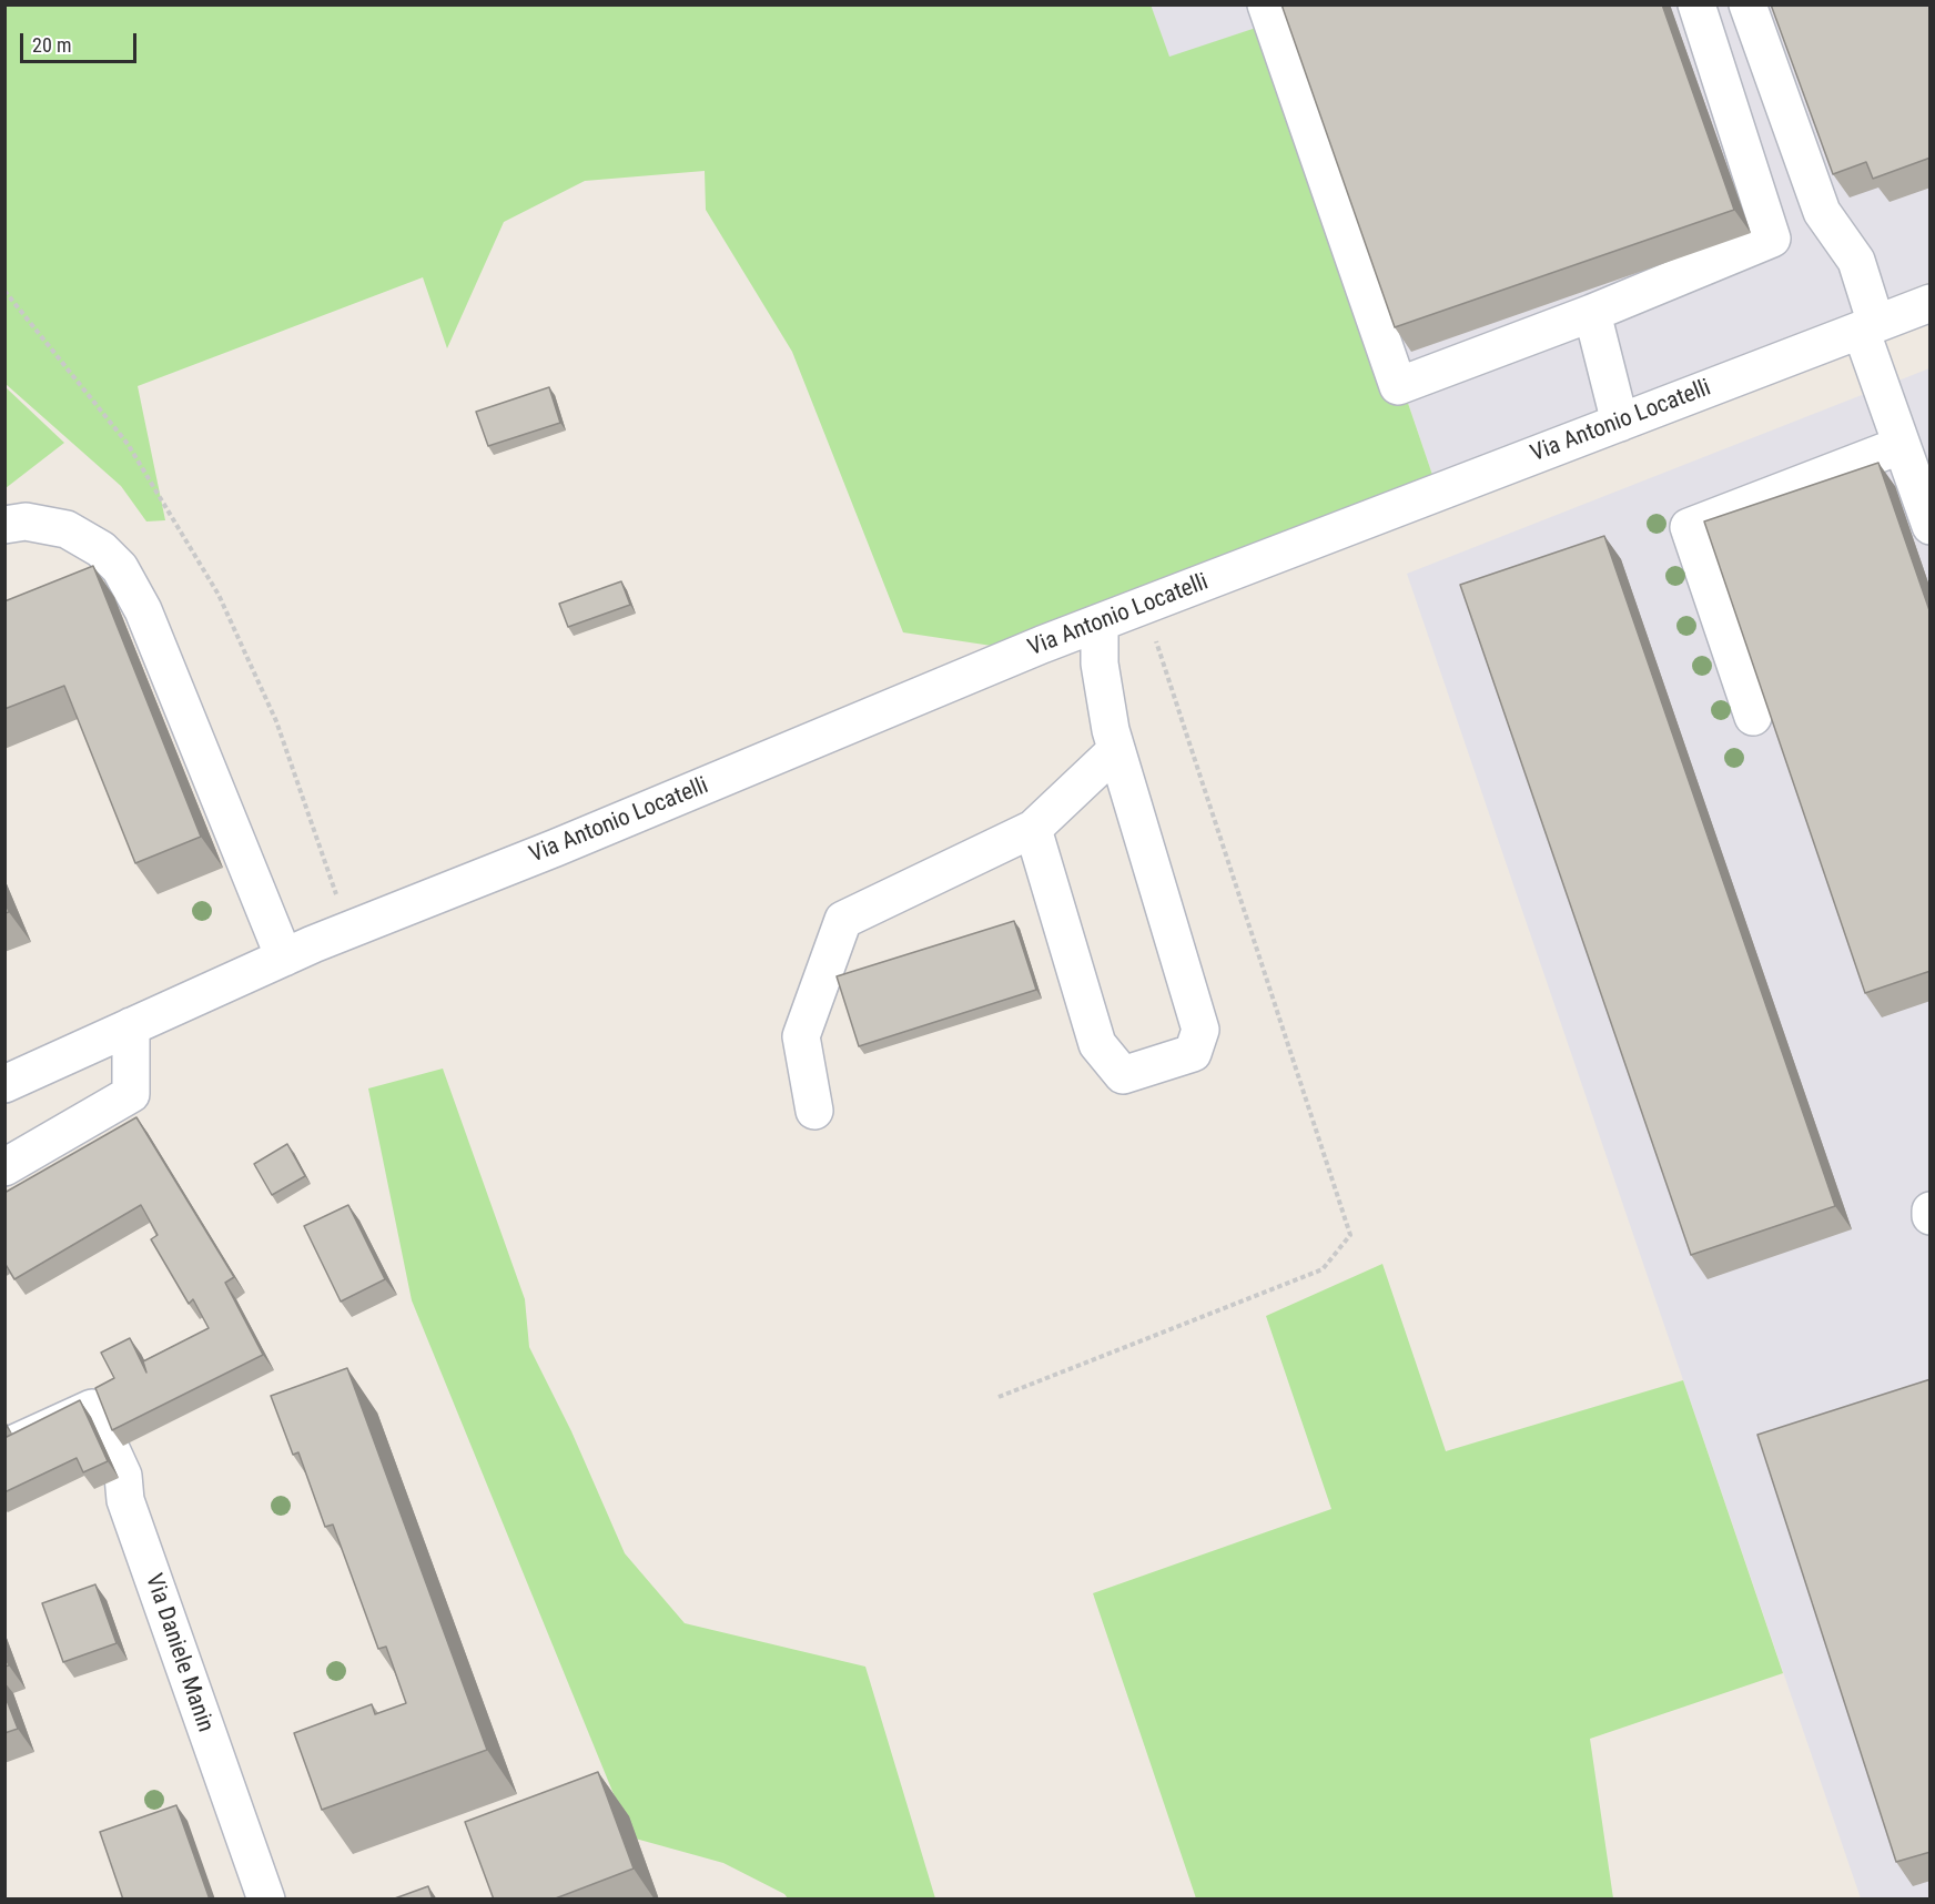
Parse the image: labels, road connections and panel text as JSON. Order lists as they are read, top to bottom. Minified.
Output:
{"streets":{"street":["Via Antonio Locatelli","Via Daniele Manin"]},"scale_bar":"20 m"}
